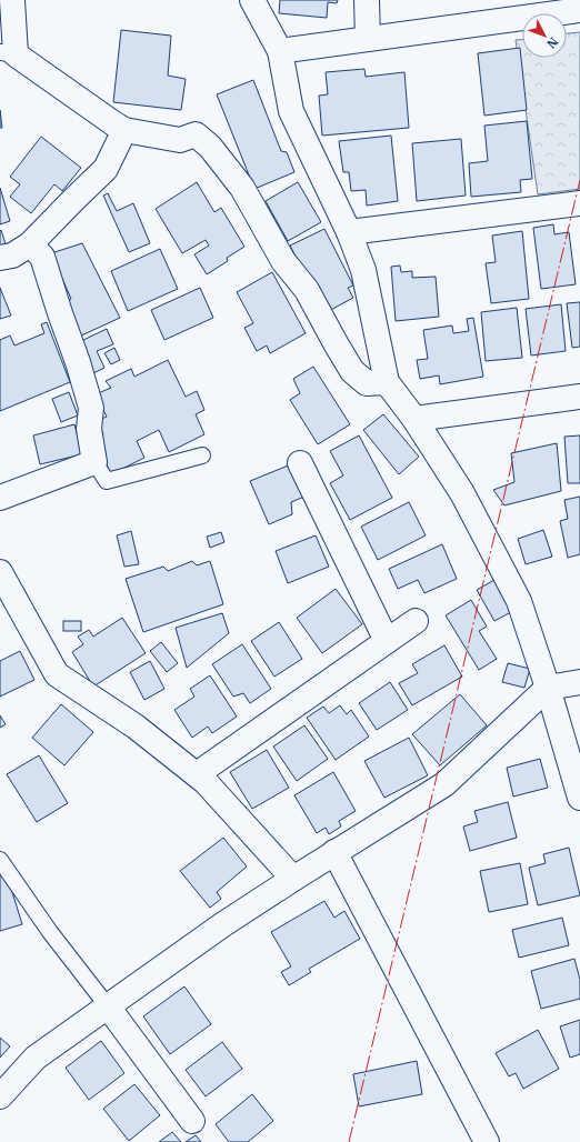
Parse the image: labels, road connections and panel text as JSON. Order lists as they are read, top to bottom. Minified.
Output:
{"north":"bottom right"}
